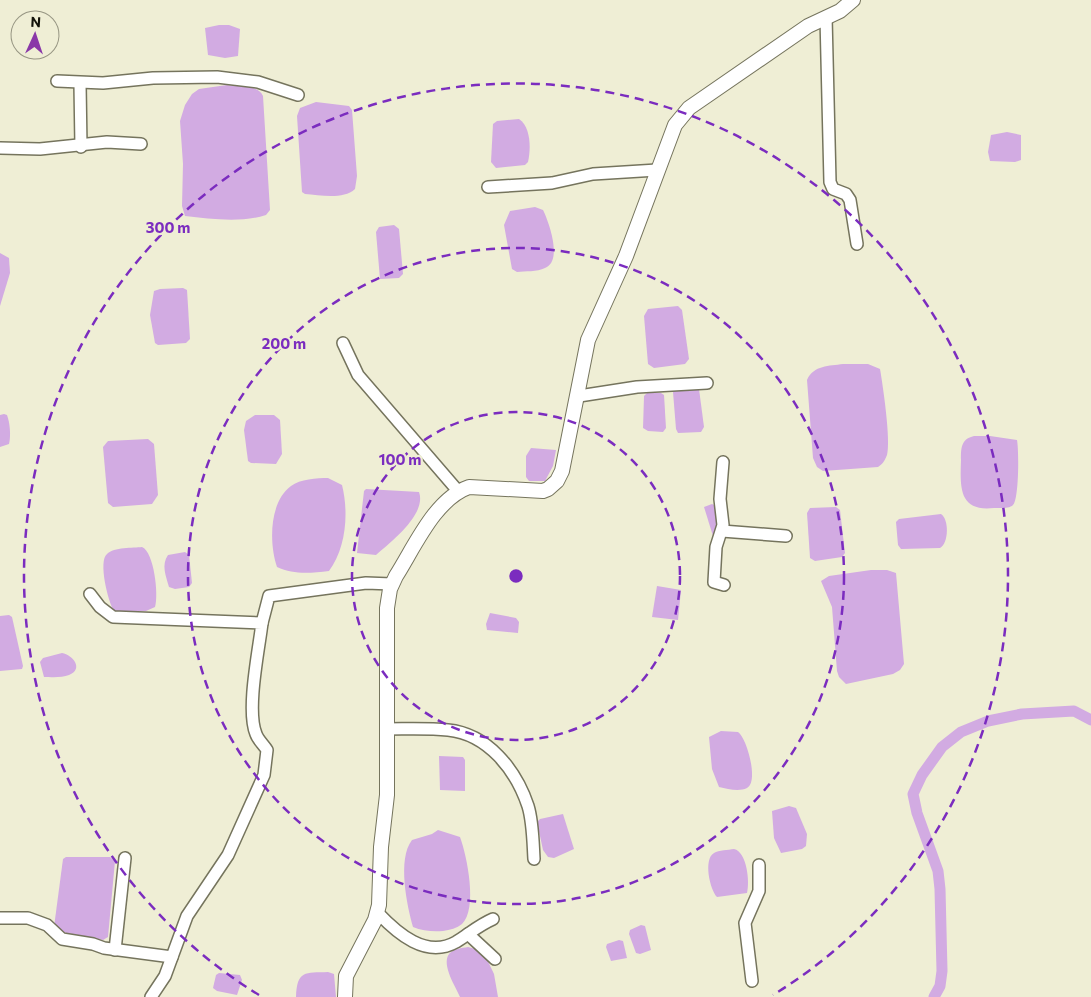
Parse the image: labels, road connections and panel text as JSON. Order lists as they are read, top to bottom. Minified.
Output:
{"north":"top","rings":["300 m","200 m","100 m"]}
